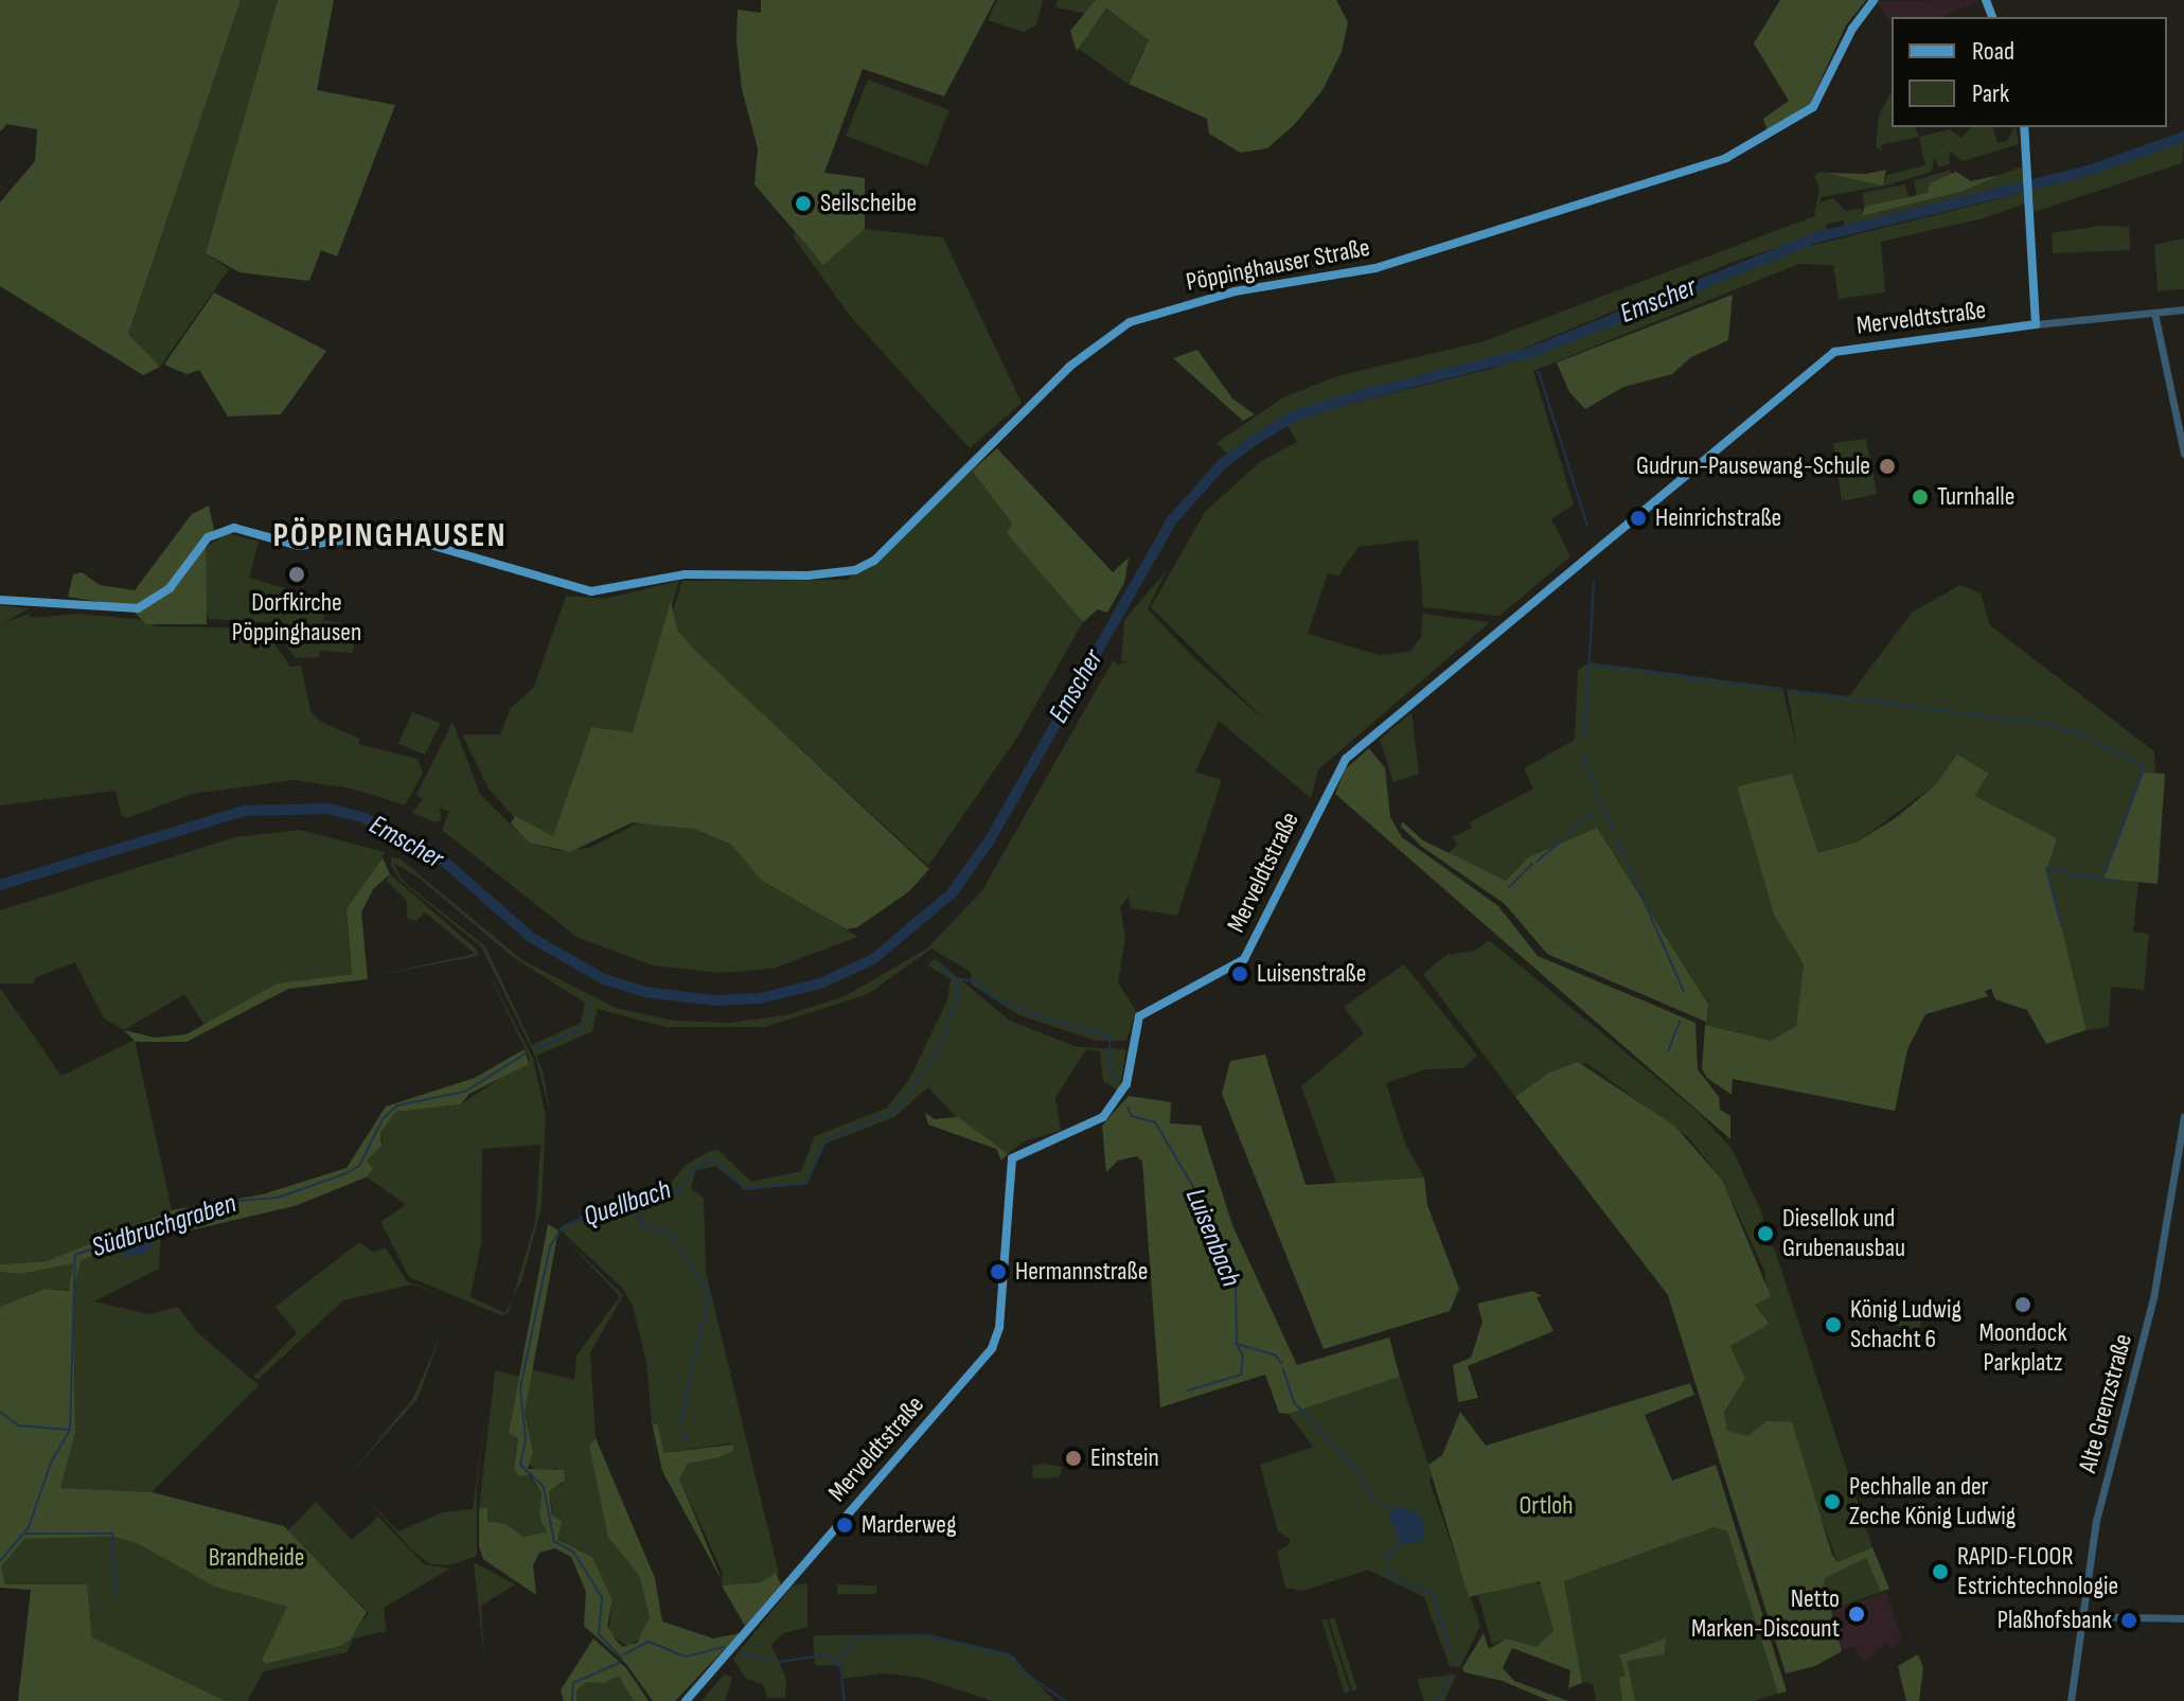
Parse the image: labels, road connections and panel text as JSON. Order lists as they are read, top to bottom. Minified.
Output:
{"streets":{"main road":["Pöppinghauser Straße","Merveldtstraße"],"street":["Alte Grenzstraße"]},"districts":["PÖPPINGHAUSEN"],"water":["Emscher","Quellbach","Südbruchgraben","Luisenbach"],"parks":["Ortloh","Brandheide"],"places":["Seilscheibe","Gudrun-Pausewang-Schule","Turnhalle","Heinrichstraße","Dorfkirche Pöppinghausen","Luisenstraße","Diesellok und Grubenausbau","Hermannstraße","Moondock Parkplatz","König Ludwig Schacht 6","Einstein","Pechhalle an der Zeche König Ludwig","Marderweg","RAPID-FLOOR Estrichtechnologie","Netto Marken-Discount","Plaßhofsbank"],"legend":["Road","Park"]}
